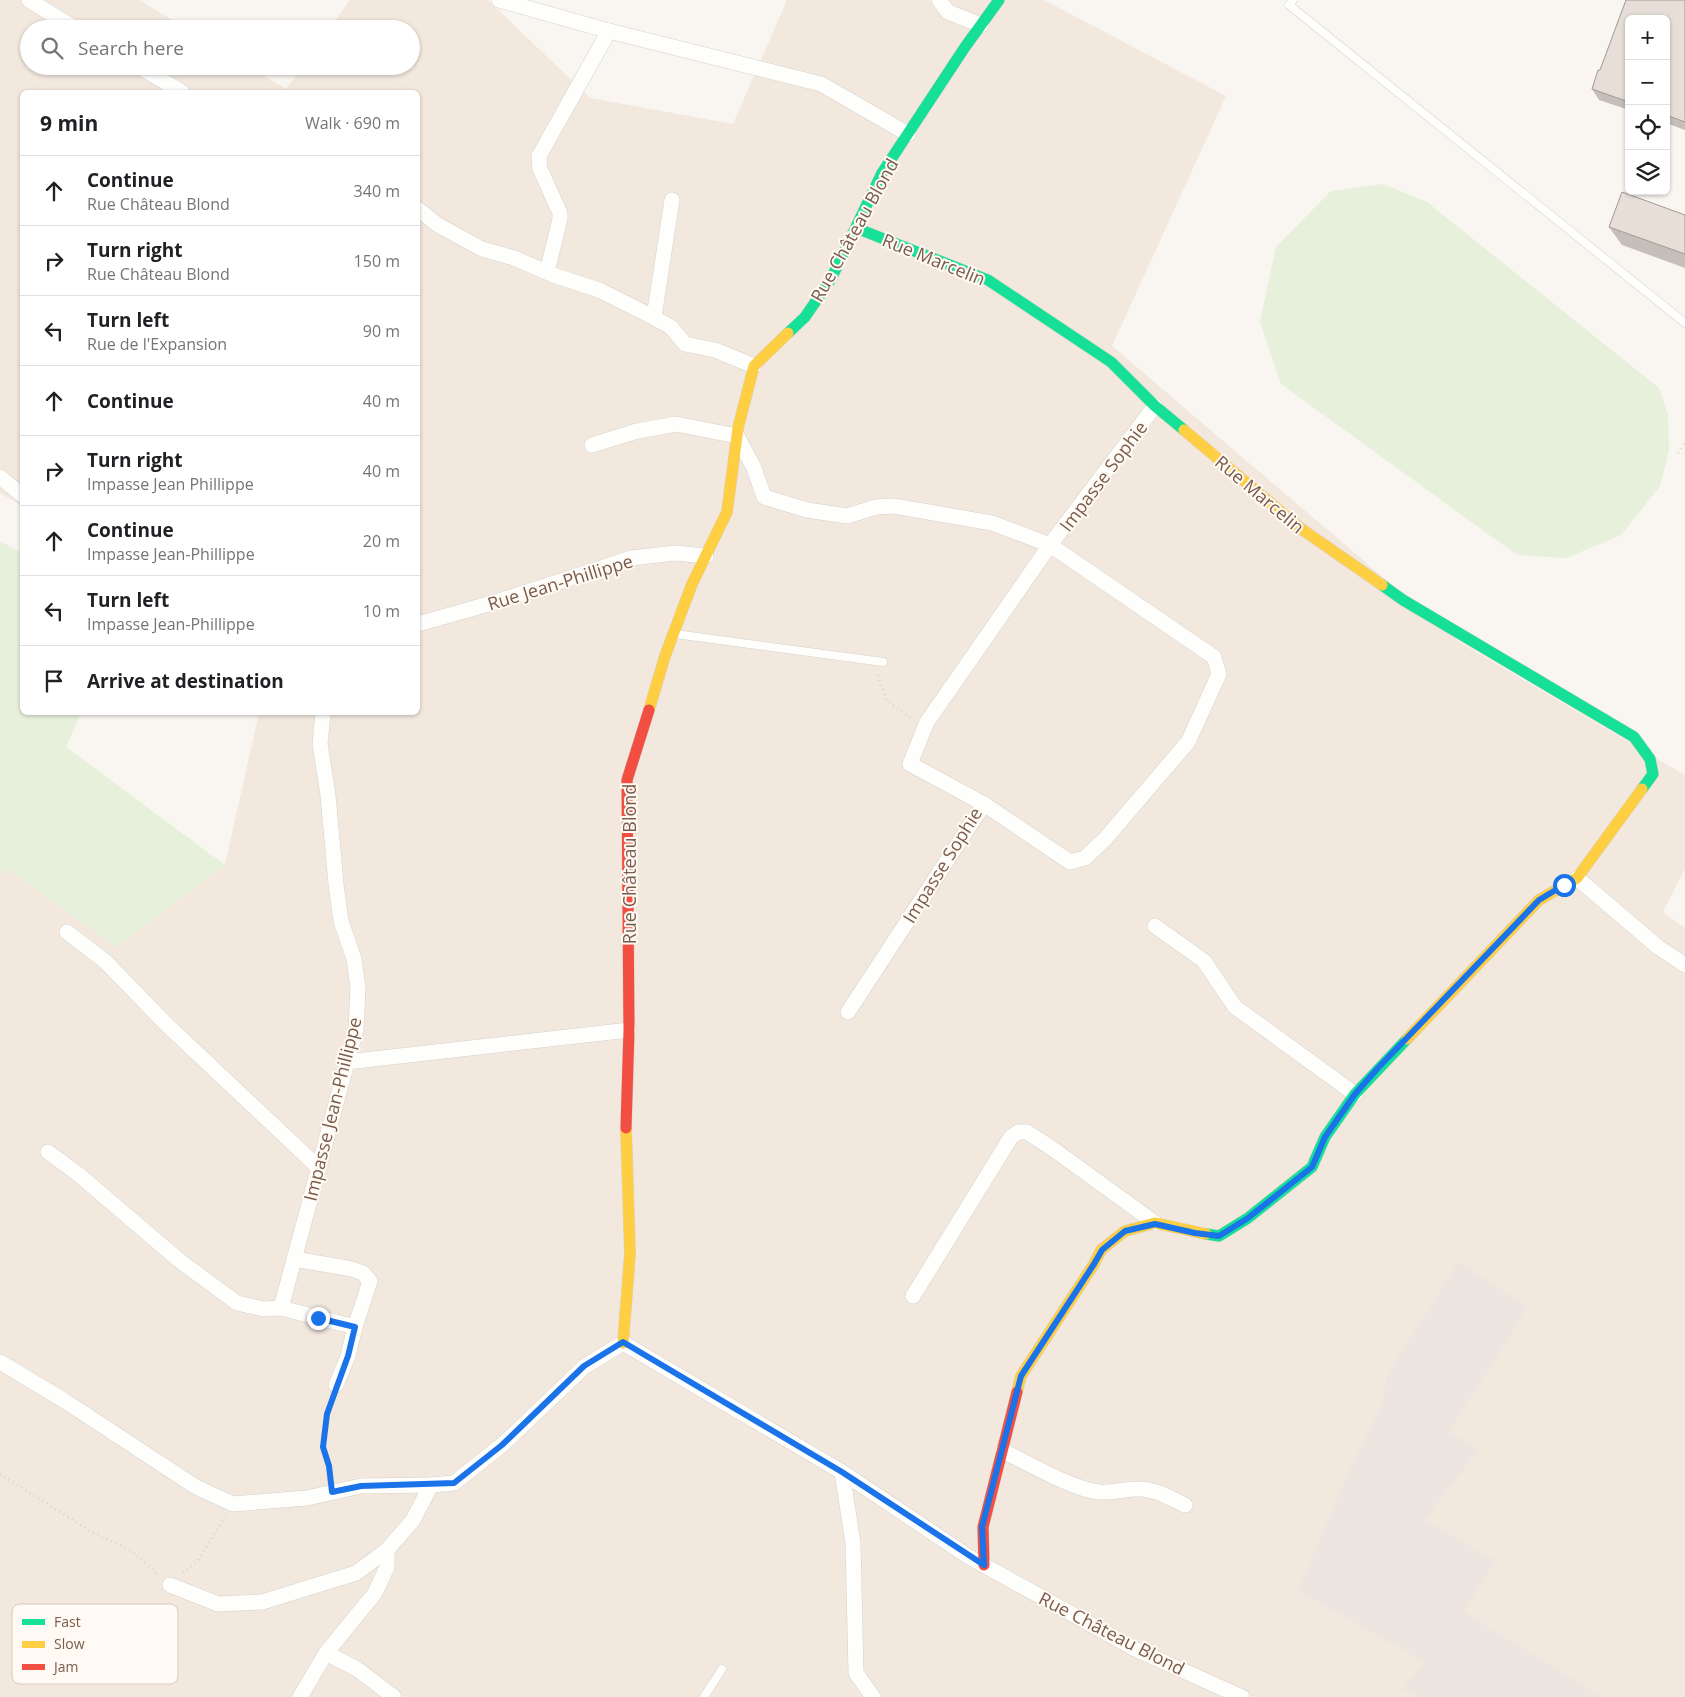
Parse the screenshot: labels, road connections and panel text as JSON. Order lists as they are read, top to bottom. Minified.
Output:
{"streets":{"street":["Rue Château Blond","Rue Marcelin","Impasse Sophie","Rue Jean-Phillippe","Impasse Jean-Phillippe"]},"crossings":[["Rue Château Blond","Rue Marcelin"],["Rue Château Blond","Rue Jean-Phillippe"],["Rue Marcelin","Impasse Sophie"]],"legend":["Fast","Slow","Jam"],"page":{"map_buttons":["+","−"],"search":"Search here","heading":["9 min","Walk · 690 m"],"list":[["Continue","Rue Château Blond","340 m"],["Turn right","Rue Château Blond","150 m"],["Turn left","Rue de l'Expansion","90 m"],["Continue","40 m"],["Turn right","Impasse Jean Phillippe","40 m"],["Continue","Impasse Jean-Phillippe","20 m"],["Turn left","Impasse Jean-Phillippe","10 m"],"Arrive at destination"]}}
